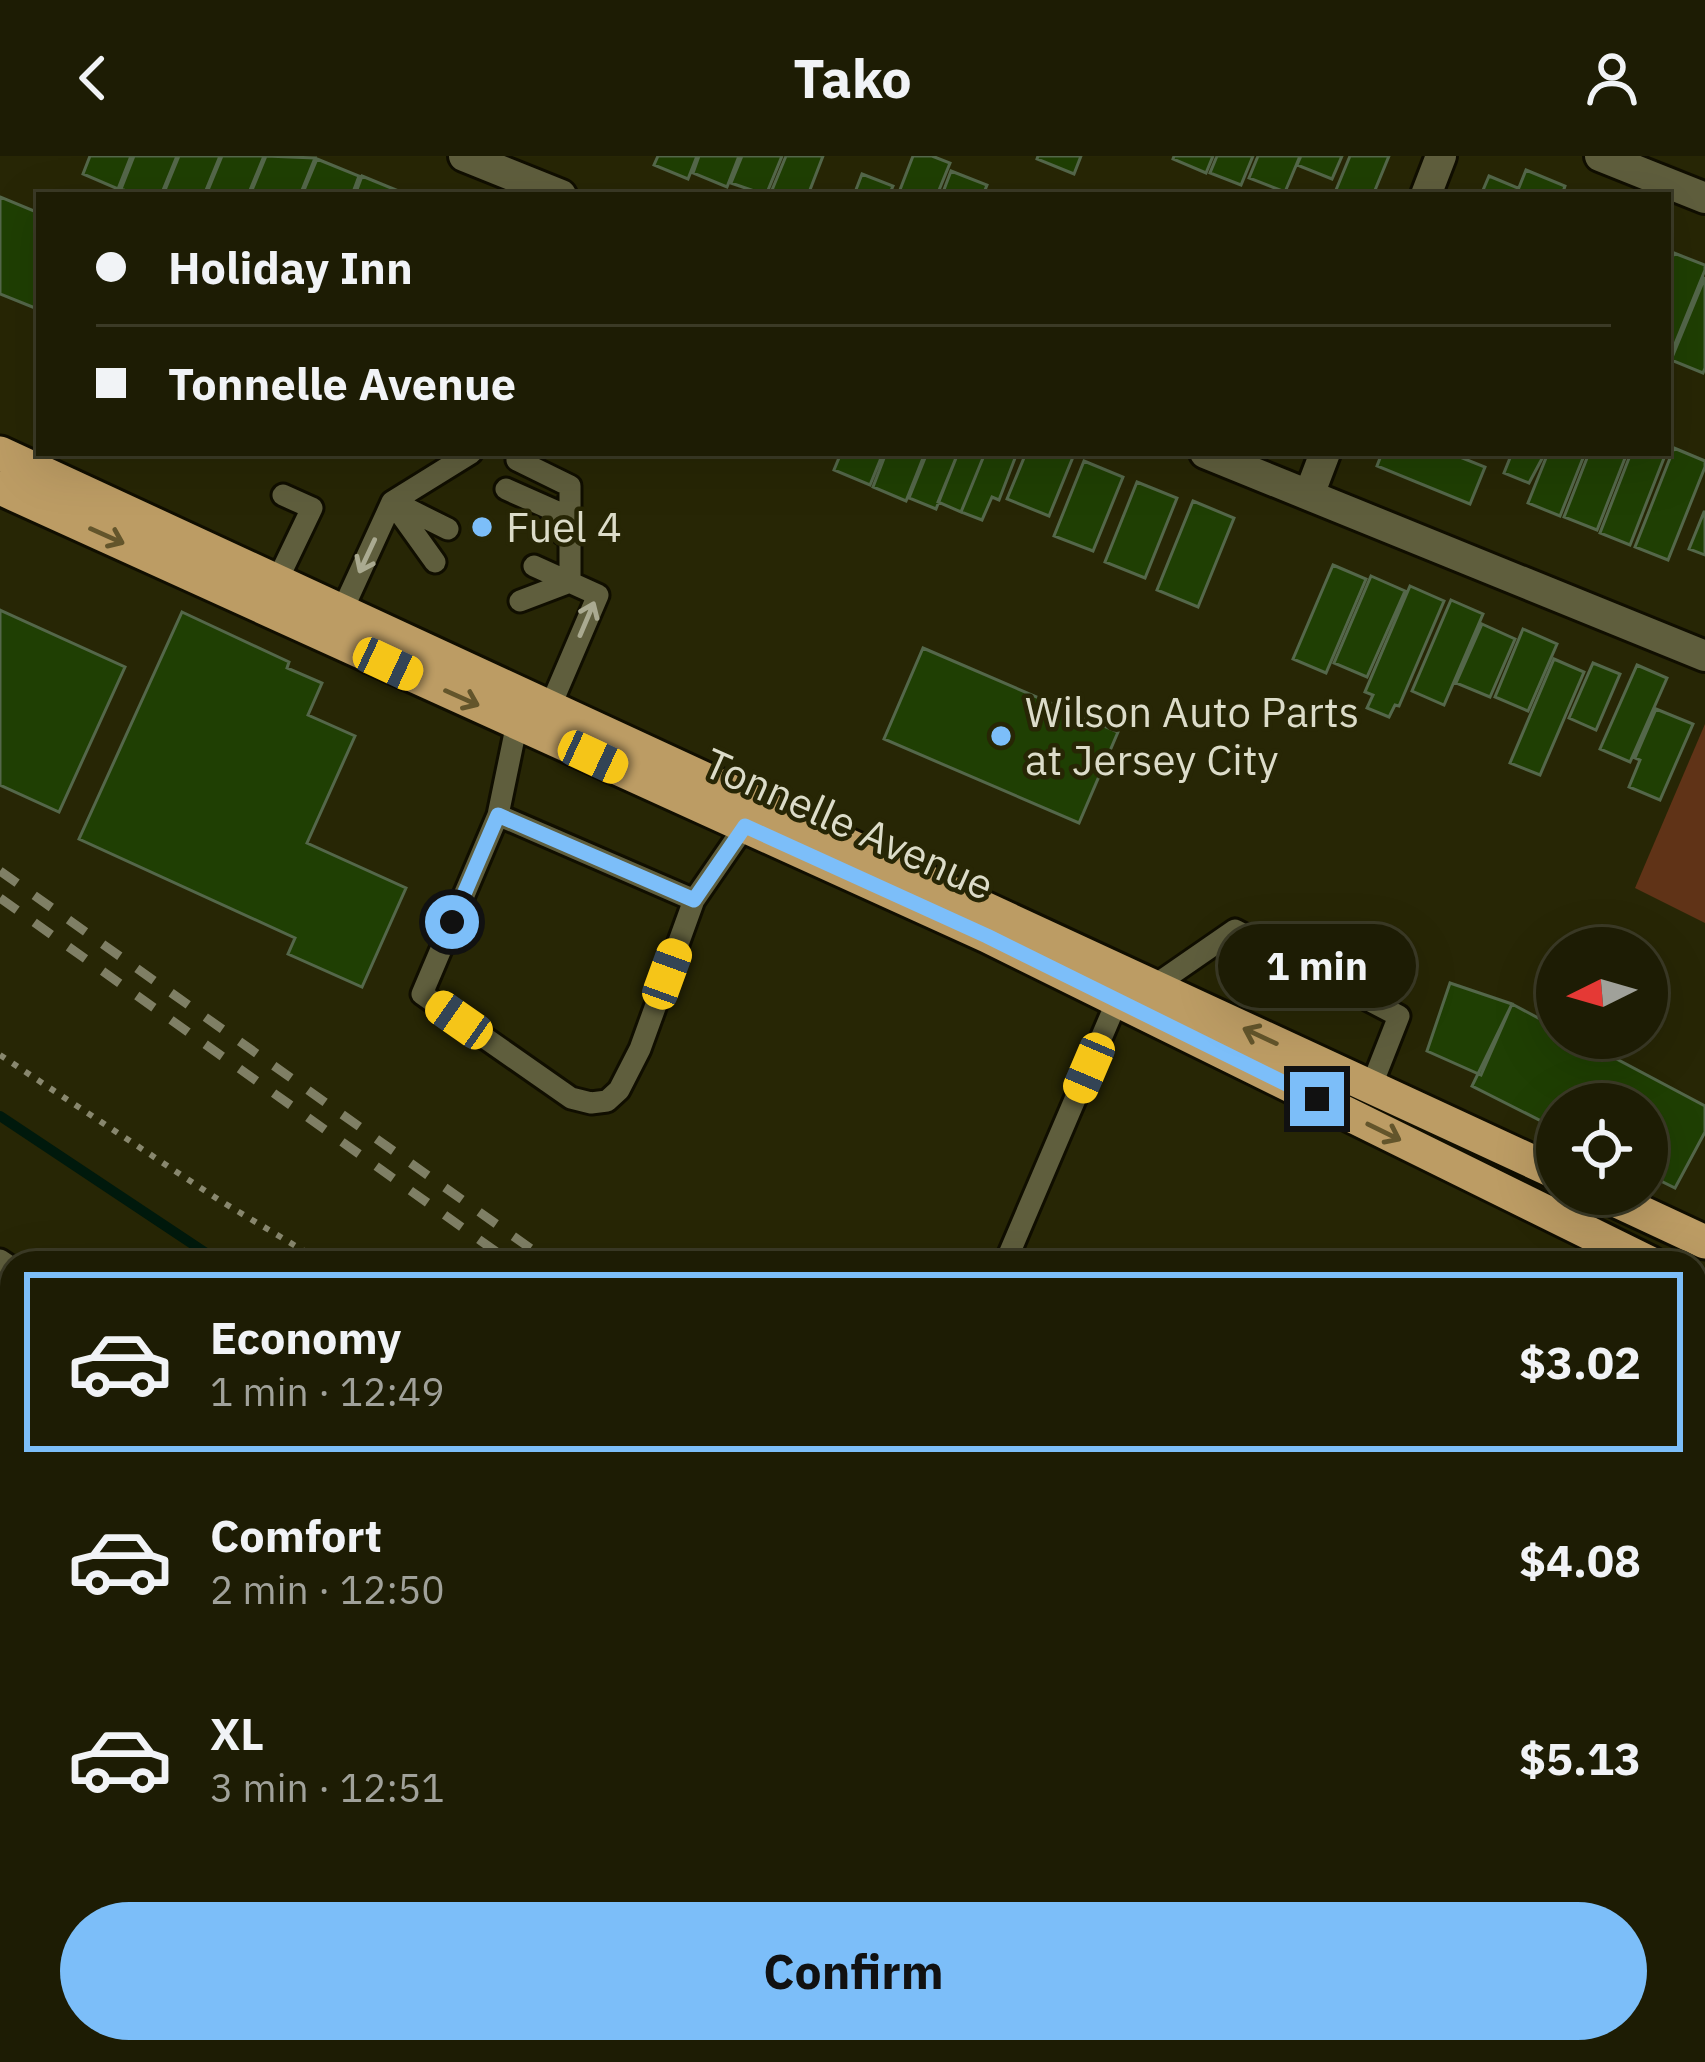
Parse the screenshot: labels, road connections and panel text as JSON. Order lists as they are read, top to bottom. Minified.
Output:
{"streets":{"highway":["Tonnelle Avenue"]},"places":["Fuel 4","Wilson Auto Parts at Jersey City"],"north":"left","page":{"header":"Tako","banner":["Holiday Inn","Tonnelle Avenue"],"bubble":"1 min","list":[{"name":"Economy","note":"1 min · 12:49","value":"$3.02"},{"name":"Comfort","note":"2 min · 12:50","value":"$4.08"},{"name":"XL","note":"3 min · 12:51","value":"$5.13"}],"buttons":"Confirm"}}
